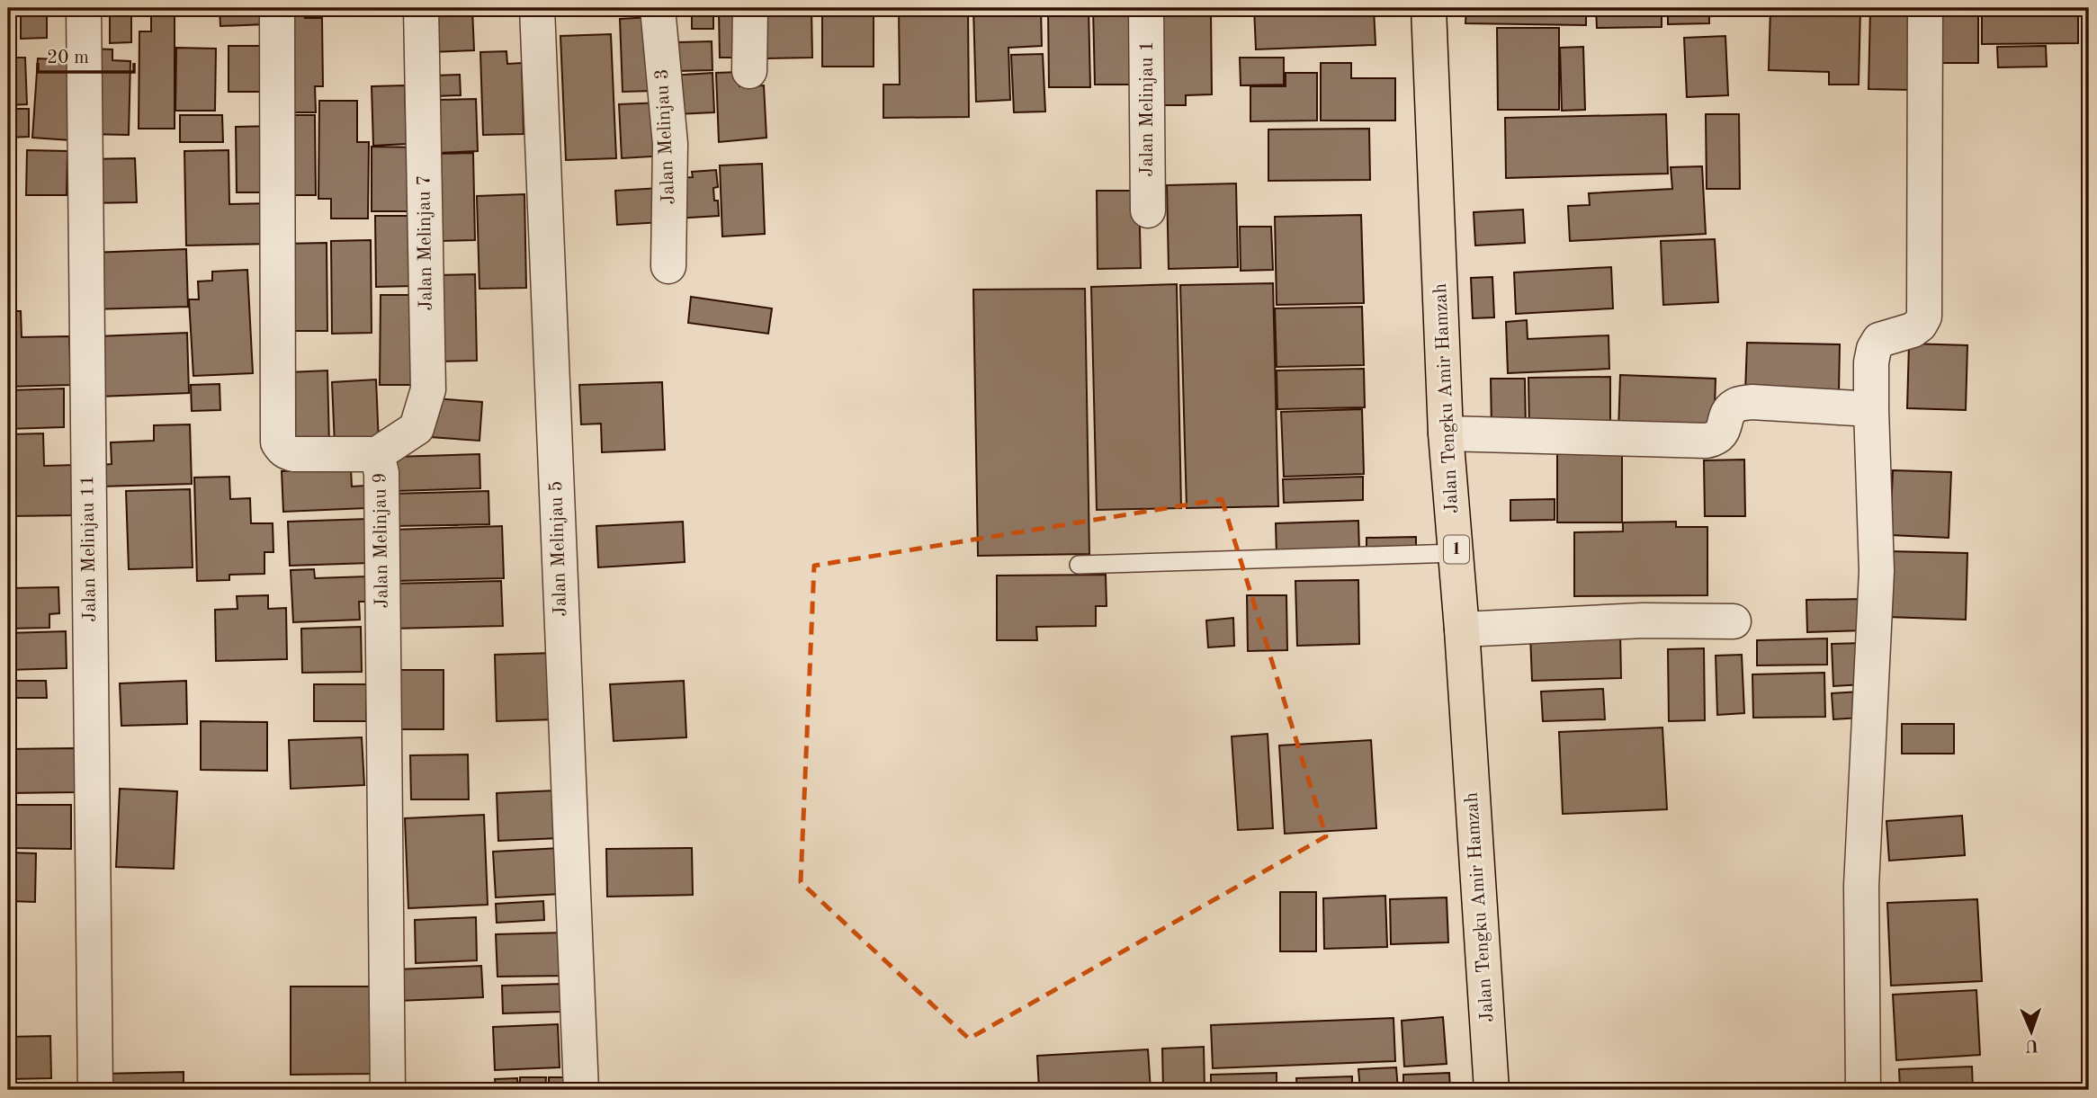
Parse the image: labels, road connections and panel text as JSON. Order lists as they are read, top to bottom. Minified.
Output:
{"streets":{"main road":["Jalan Tengku Amir Hamzah","1"],"street":["Jalan Melinjau 1","Jalan Melinjau 3","Jalan Melinjau 7","Jalan Melinjau 9","Jalan Melinjau 11","Jalan Melinjau 5"]},"crossings":[["Jalan Melinjau 7","Jalan Melinjau 9"]],"scale_bar":"20 m","north":"bottom"}
